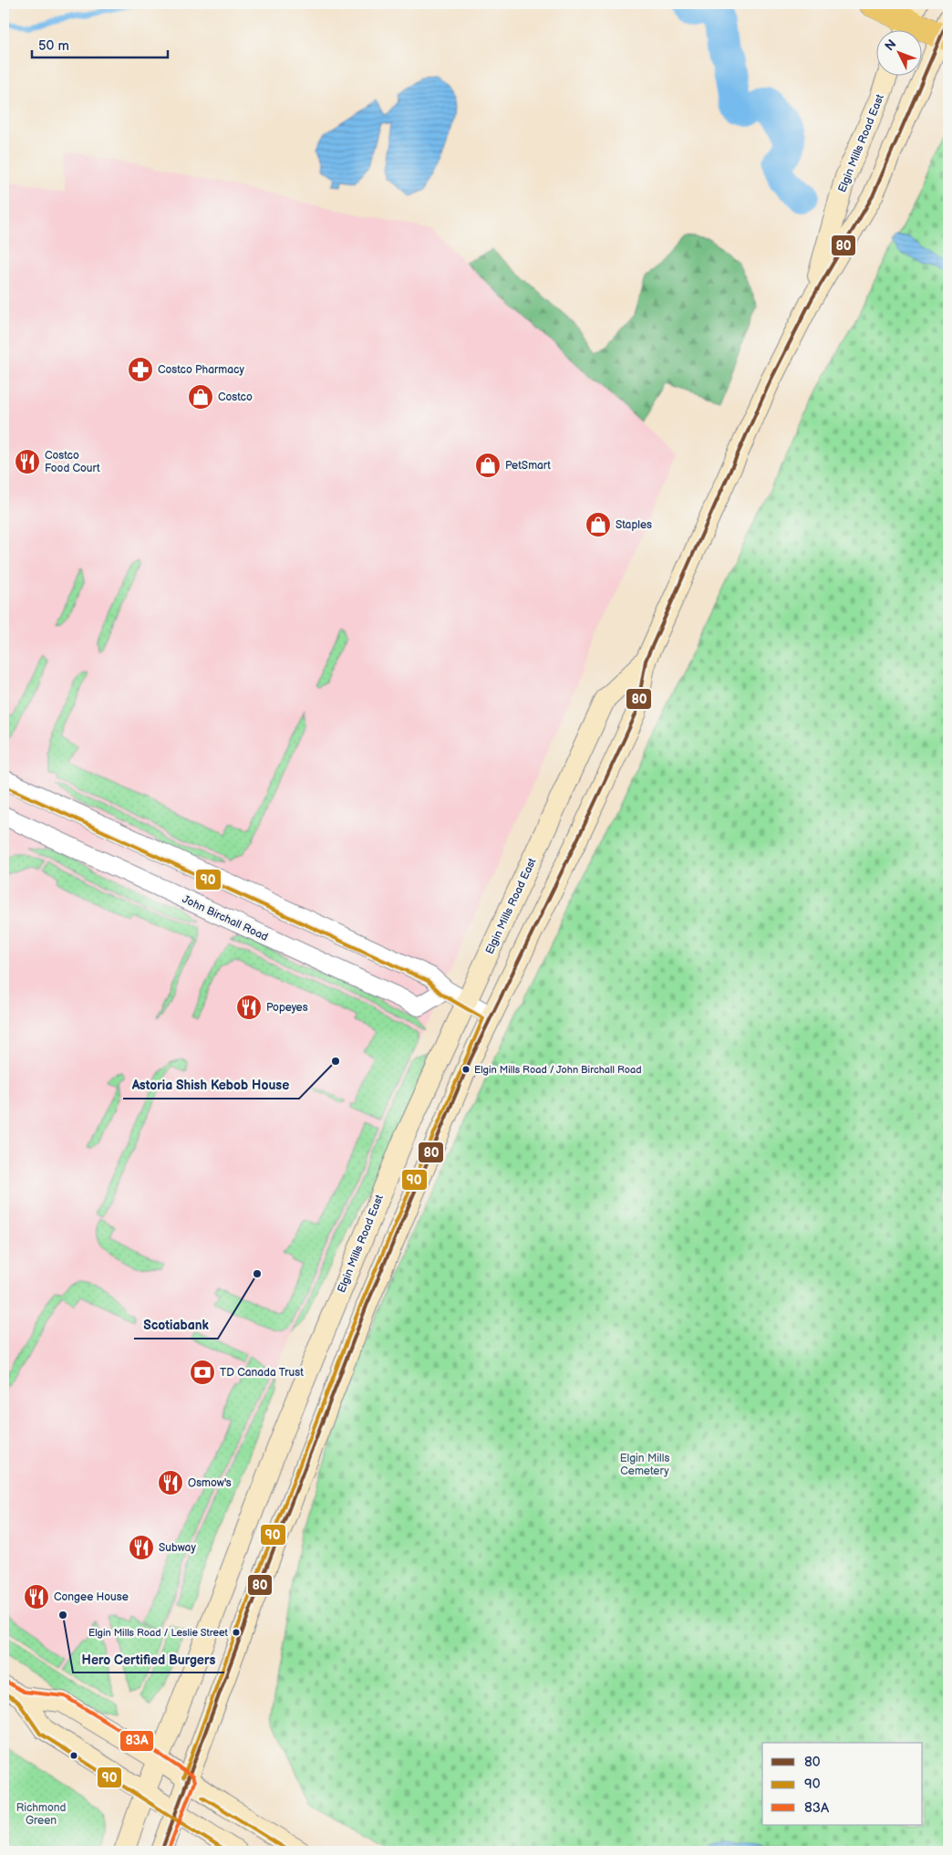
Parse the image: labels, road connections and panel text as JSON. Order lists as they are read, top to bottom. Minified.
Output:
{"streets":{"main road":["Elgin Mills Road East"],"street":["John Birchall Road"]},"parks":["Elgin Mills Cemetery","Richmond Green"],"places":{"pharmacy":["Costco Pharmacy"],"shop":["Costco","PetSmart","Staples"],"restaurant":["Costco Food Court","Popeyes","Osmow's","Subway","Congee House"],"other":["Astoria Shish Kebob House","Elgin Mills Road / John Birchall Road","Scotiabank","Hero Certified Burgers","Elgin Mills Road / Leslie Street"],"bank":["TD Canada Trust"]},"lines":["transit line 80","transit line 90","transit line 83A"],"legend":["80","90","83A"],"scale_bar":"50 m","north":"top left"}
